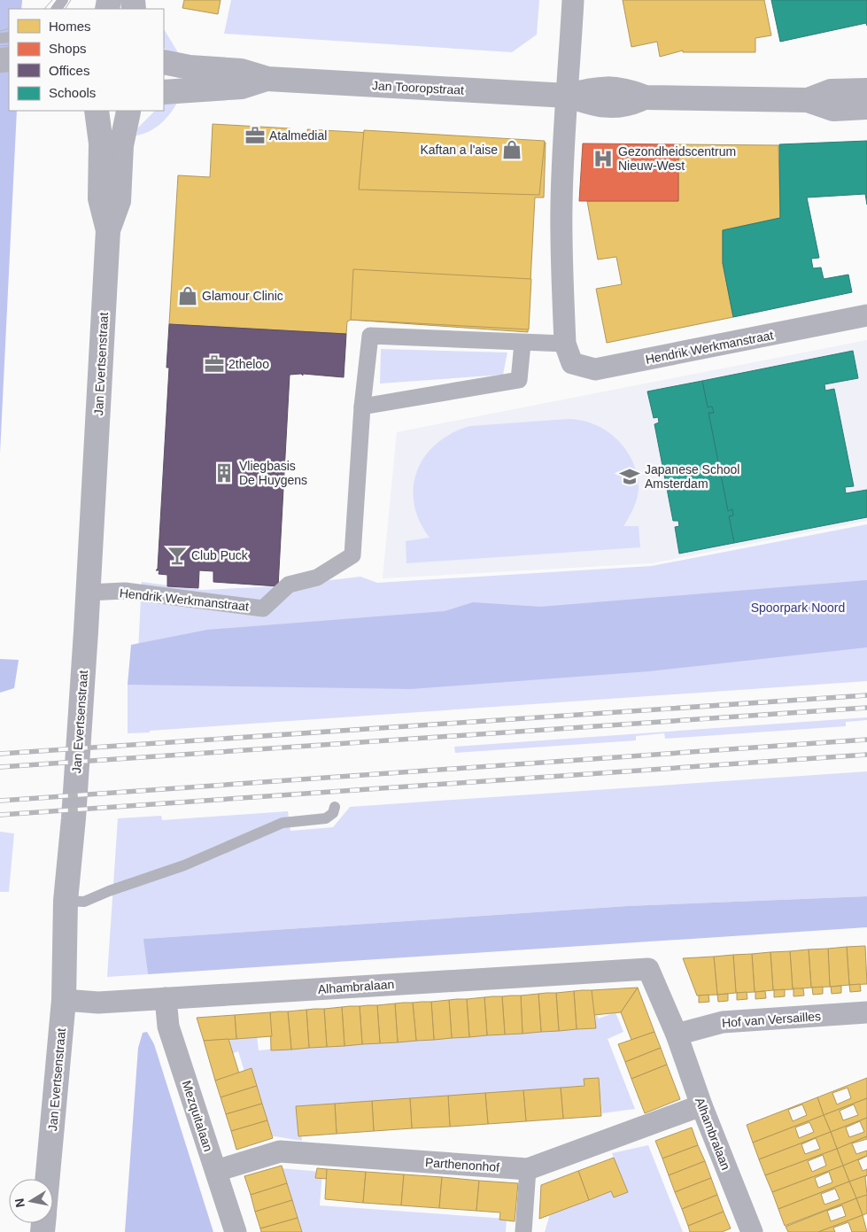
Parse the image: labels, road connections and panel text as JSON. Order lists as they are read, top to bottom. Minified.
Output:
{"streets":{"street":["Jan Tooropstraat","Hendrik Werkmanstraat","Jan Evertsenstraat","Alhambralaan","Hof van Versailles","Mezquitalaan","Parthenonhof"]},"crossings":[["Jan Tooropstraat","Hendrik Werkmanstraat"],["Hendrik Werkmanstraat","Jan Evertsenstraat"],["Jan Evertsenstraat","Alhambralaan"],["Alhambralaan","Hof van Versailles"],["Alhambralaan","Mezquitalaan"],["Alhambralaan","Parthenonhof"],["Mezquitalaan","Parthenonhof"]],"parks":["Spoorpark Noord"],"places":{"office":["Atalmedial","2theloo"],"shop":["Kaftan a l'aise","Glamour Clinic"],"hospital":["Gezondheidscentrum Nieuw-West"],"building":["Vliegbasis De Huygens"],"school or university":["Japanese School Amsterdam"],"bar":["Club Puck"]},"legend":["Homes","Shops","Offices","Schools"],"north":"left"}
